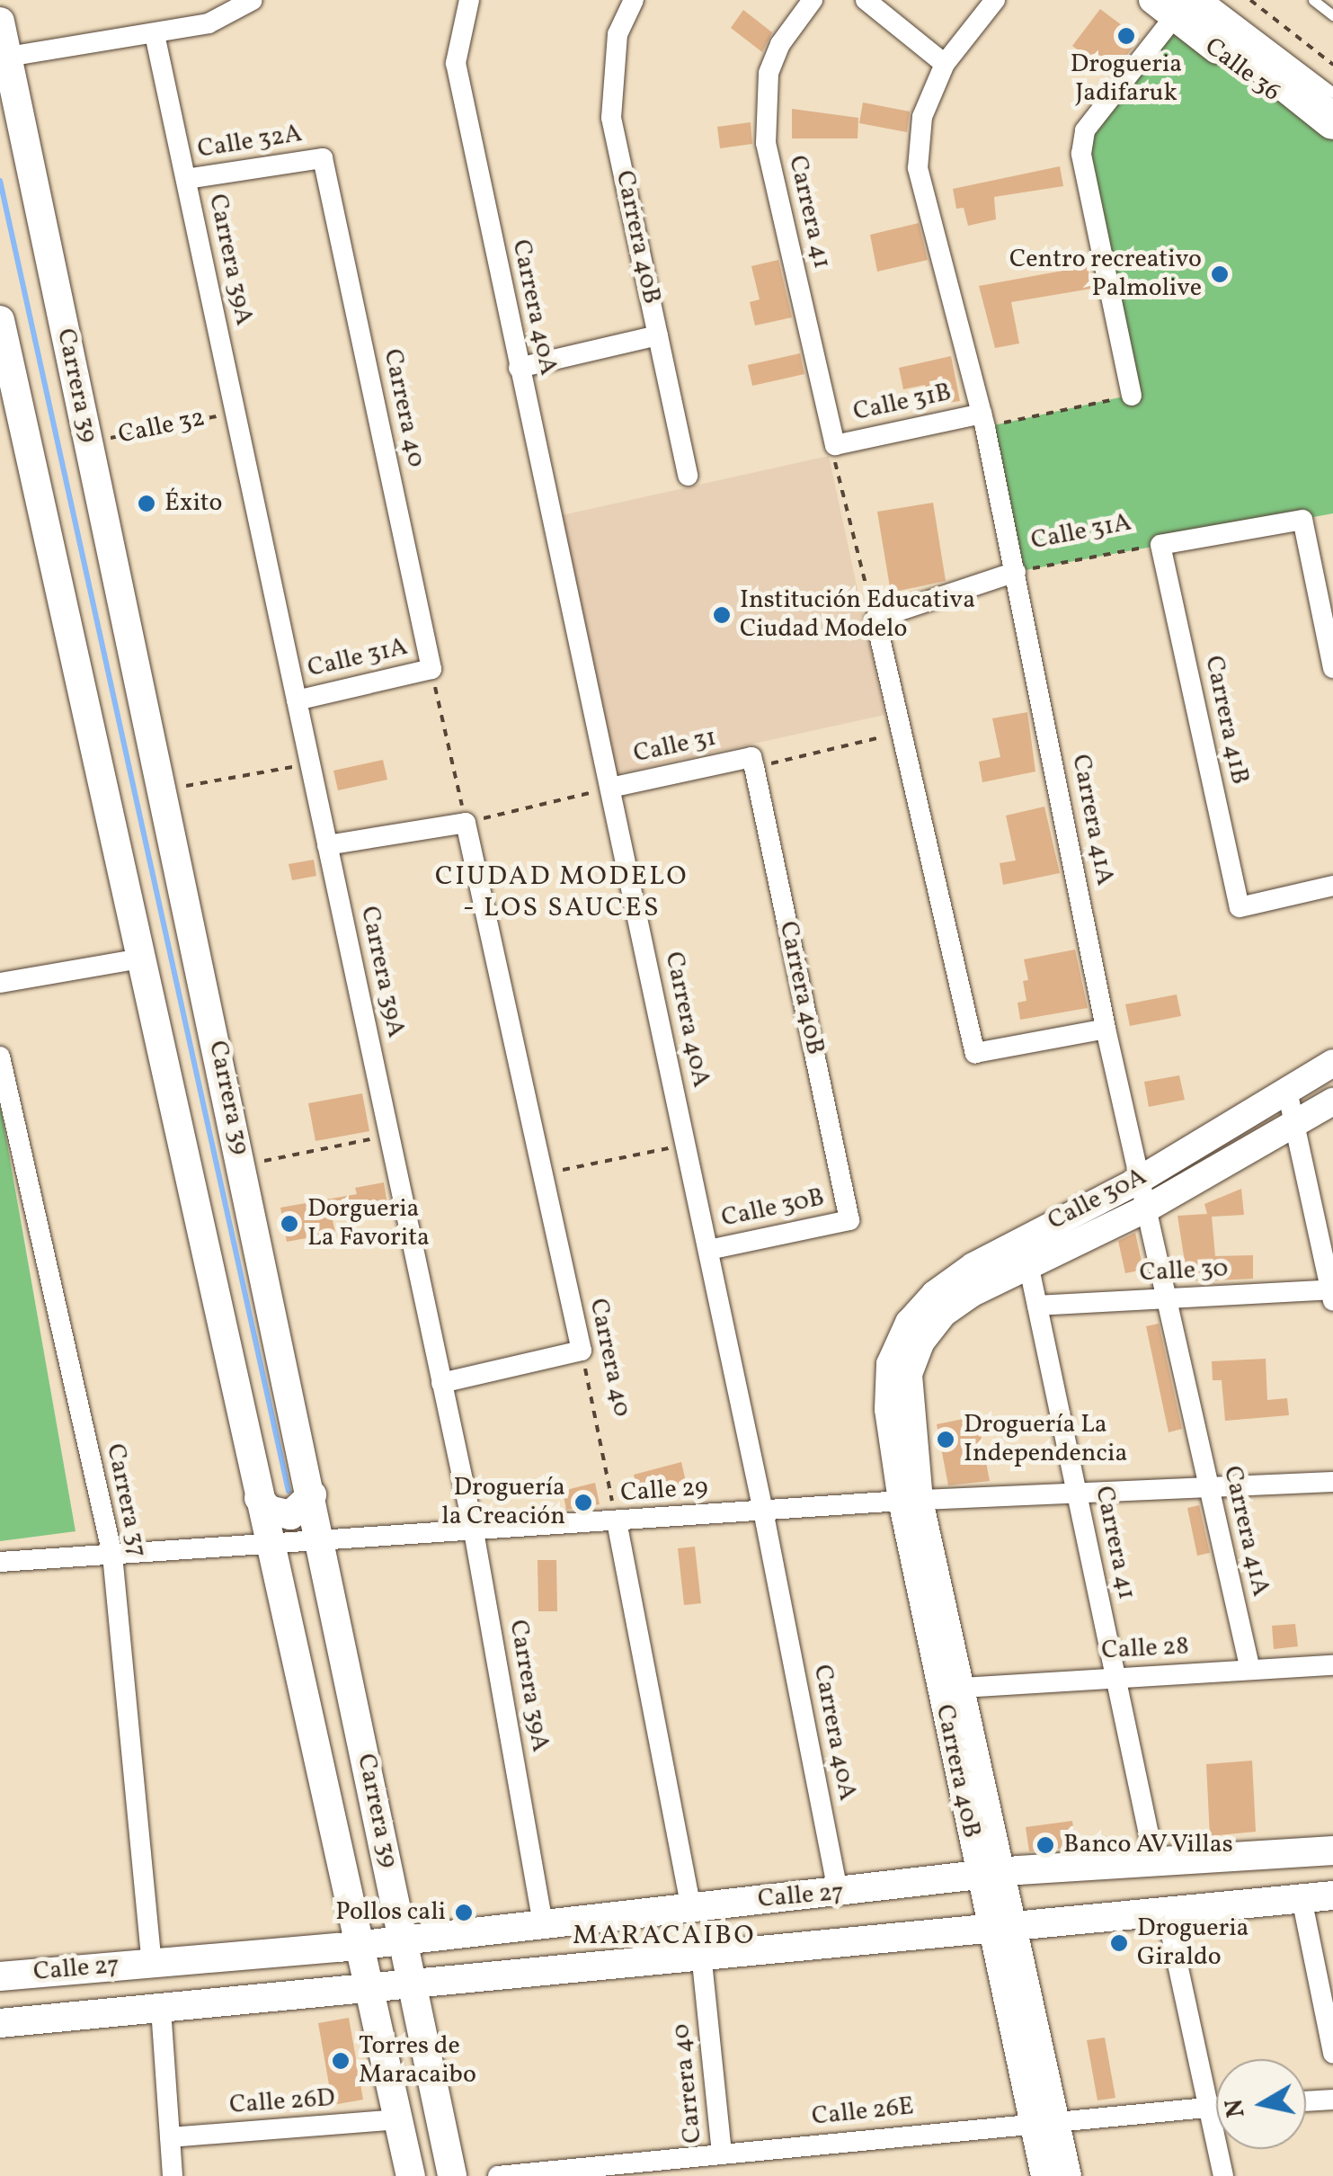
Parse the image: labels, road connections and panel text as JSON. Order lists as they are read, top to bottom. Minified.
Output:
{"streets":{"main road":["Carrera 39","Calle 27"],"street":["Calle 36","Calle 32A","Carrera 41","Carrera 40B","Carrera 39A","Carrera 40A","Calle 31B","Carrera 40","Calle 31A","Carrera 41B","Calle 31","Carrera 41A","Calle 30A","Calle 30B","Calle 30","Calle 29","Carrera 37","Calle 28","Calle 26D","Calle 26E"],"path":["Calle 32"]},"crossings":[["Calle 32A","Carrera 39A"],["Calle 32A","Carrera 40"],["Carrera 41","Calle 31B"],["Carrera 41","Calle 30A"],["Carrera 41","Calle 30"],["Carrera 41","Calle 29"],["Carrera 41","Calle 28"],["Carrera 41","Calle 27"],["Carrera 40B","Calle 31"],["Carrera 40B","Calle 30A"],["Carrera 40B","Calle 30B"],["Carrera 40B","Calle 29"],["Carrera 40B","Calle 28"],["Carrera 40B","Calle 27"],["Carrera 40B","Calle 26E"],["Carrera 39A","Calle 32"],["Carrera 39A","Calle 31A"],["Carrera 39A","Calle 29"],["Carrera 39A","Calle 27"],["Carrera 40A","Calle 31"],["Carrera 40A","Calle 30B"],["Carrera 40A","Calle 29"],["Carrera 40A","Calle 27"],["Carrera 39","Calle 32"],["Carrera 39","Calle 29"],["Carrera 39","Calle 27"],["Carrera 39","Calle 26D"],["Calle 31B","Carrera 41A"],["Carrera 40","Calle 31A"],["Carrera 40","Calle 29"],["Carrera 40","Calle 27"],["Carrera 40","Calle 26E"],["Calle 31A","Carrera 41B"],["Calle 31A","Carrera 41A"],["Carrera 41A","Calle 30A"],["Carrera 41A","Calle 30"],["Carrera 41A","Calle 29"],["Carrera 41A","Calle 28"],["Calle 29","Carrera 37"],["Carrera 37","Calle 27"]],"districts":["CIUDAD MODELO - LOS SAUCES","MARACAIBO"],"places":["Drogueria Jadifaruk","Centro recreativo Palmolive","Éxito","Institución Educativa Ciudad Modelo","Dorgueria La Favorita","Droguería La Independencia","Droguería la Creación","Banco AV Villas","Pollos cali","Drogueria Giraldo","Torres de Maracaibo"],"north":"left"}
